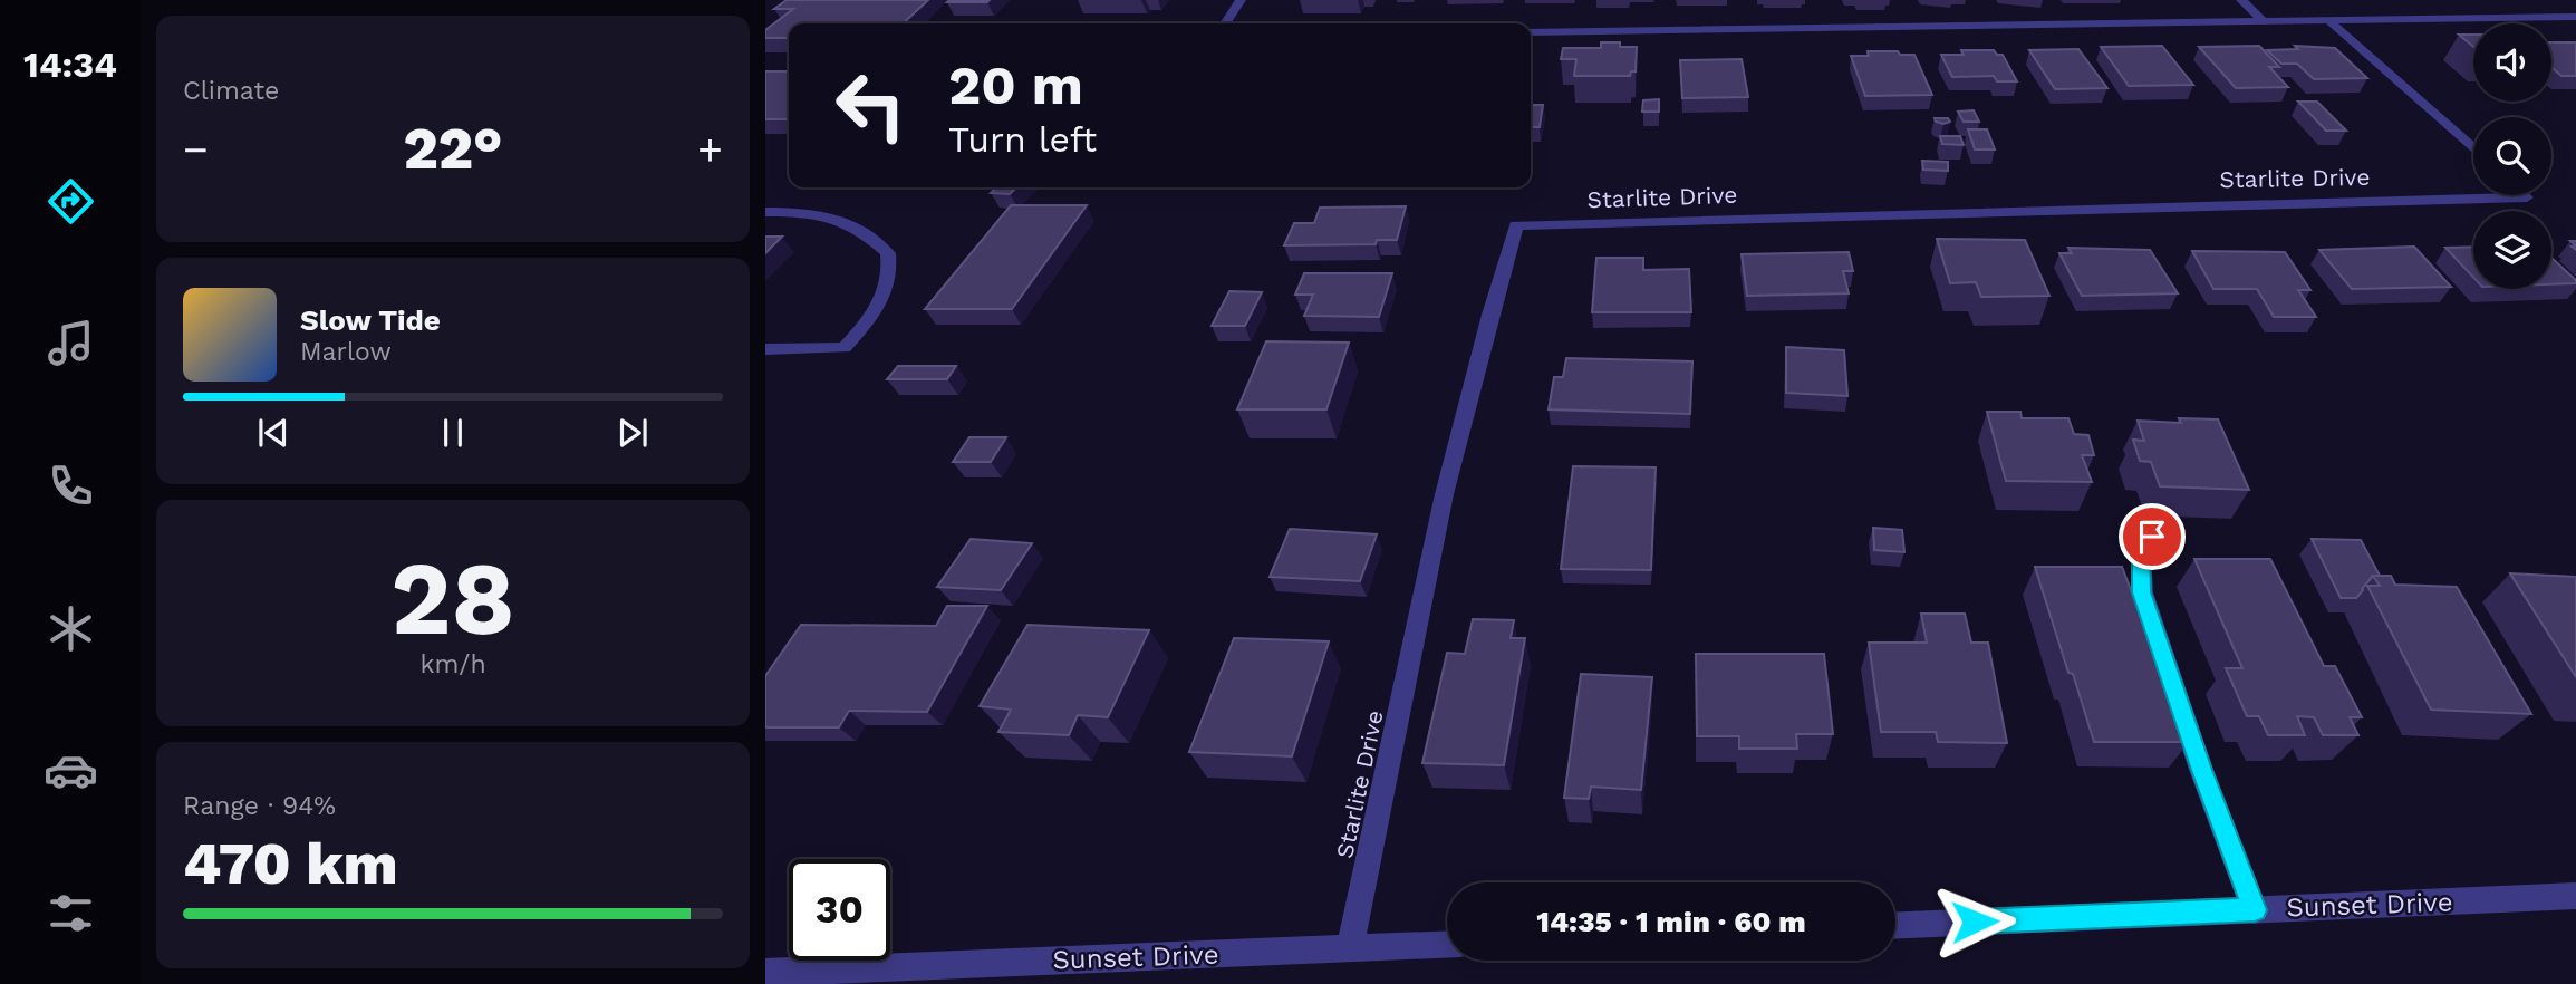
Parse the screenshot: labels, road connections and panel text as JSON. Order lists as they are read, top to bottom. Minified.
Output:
{"streets":{"street":["Starlite Drive","Sunset Drive"]},"crossings":[["Starlite Drive","Sunset Drive"]],"page":{"tabs":"14:34","tile":["Climate",["28","km/h"],["Range · 94%","470 km"]],"turn":["20 m","Turn left"],"heat":["−","22°","+"],"song":["Slow Tide","Marlow"],"limit":"30","trip":"14:35 · 1 min · 60 m"}}
